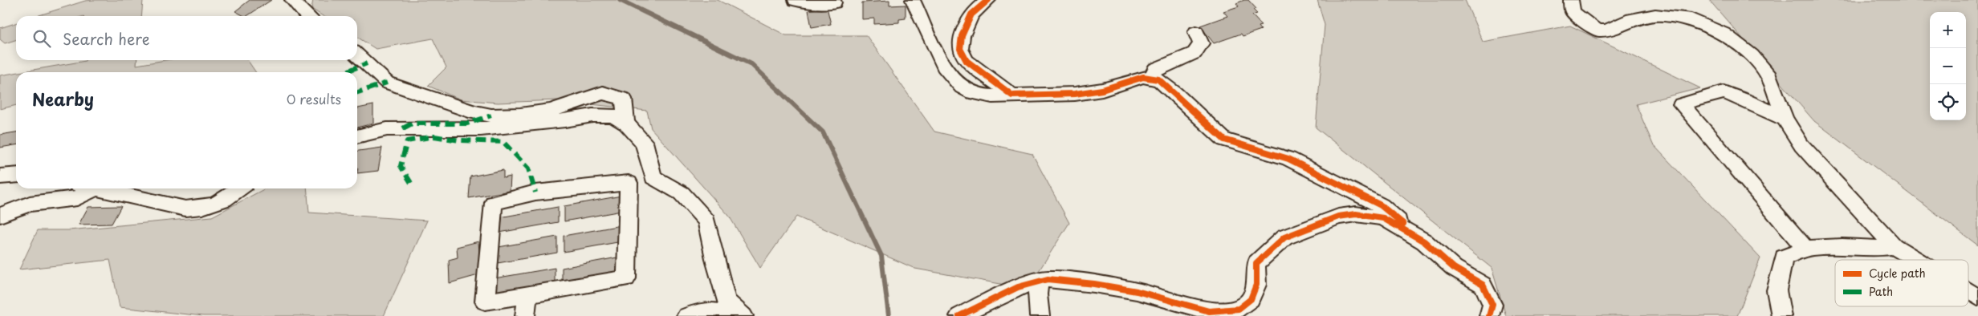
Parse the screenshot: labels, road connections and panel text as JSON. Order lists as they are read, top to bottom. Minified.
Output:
{"legend":["Cycle path","Path"],"page":{"map_buttons":["+","−"],"search":"Search here","heading":["Nearby","0 results"]}}
